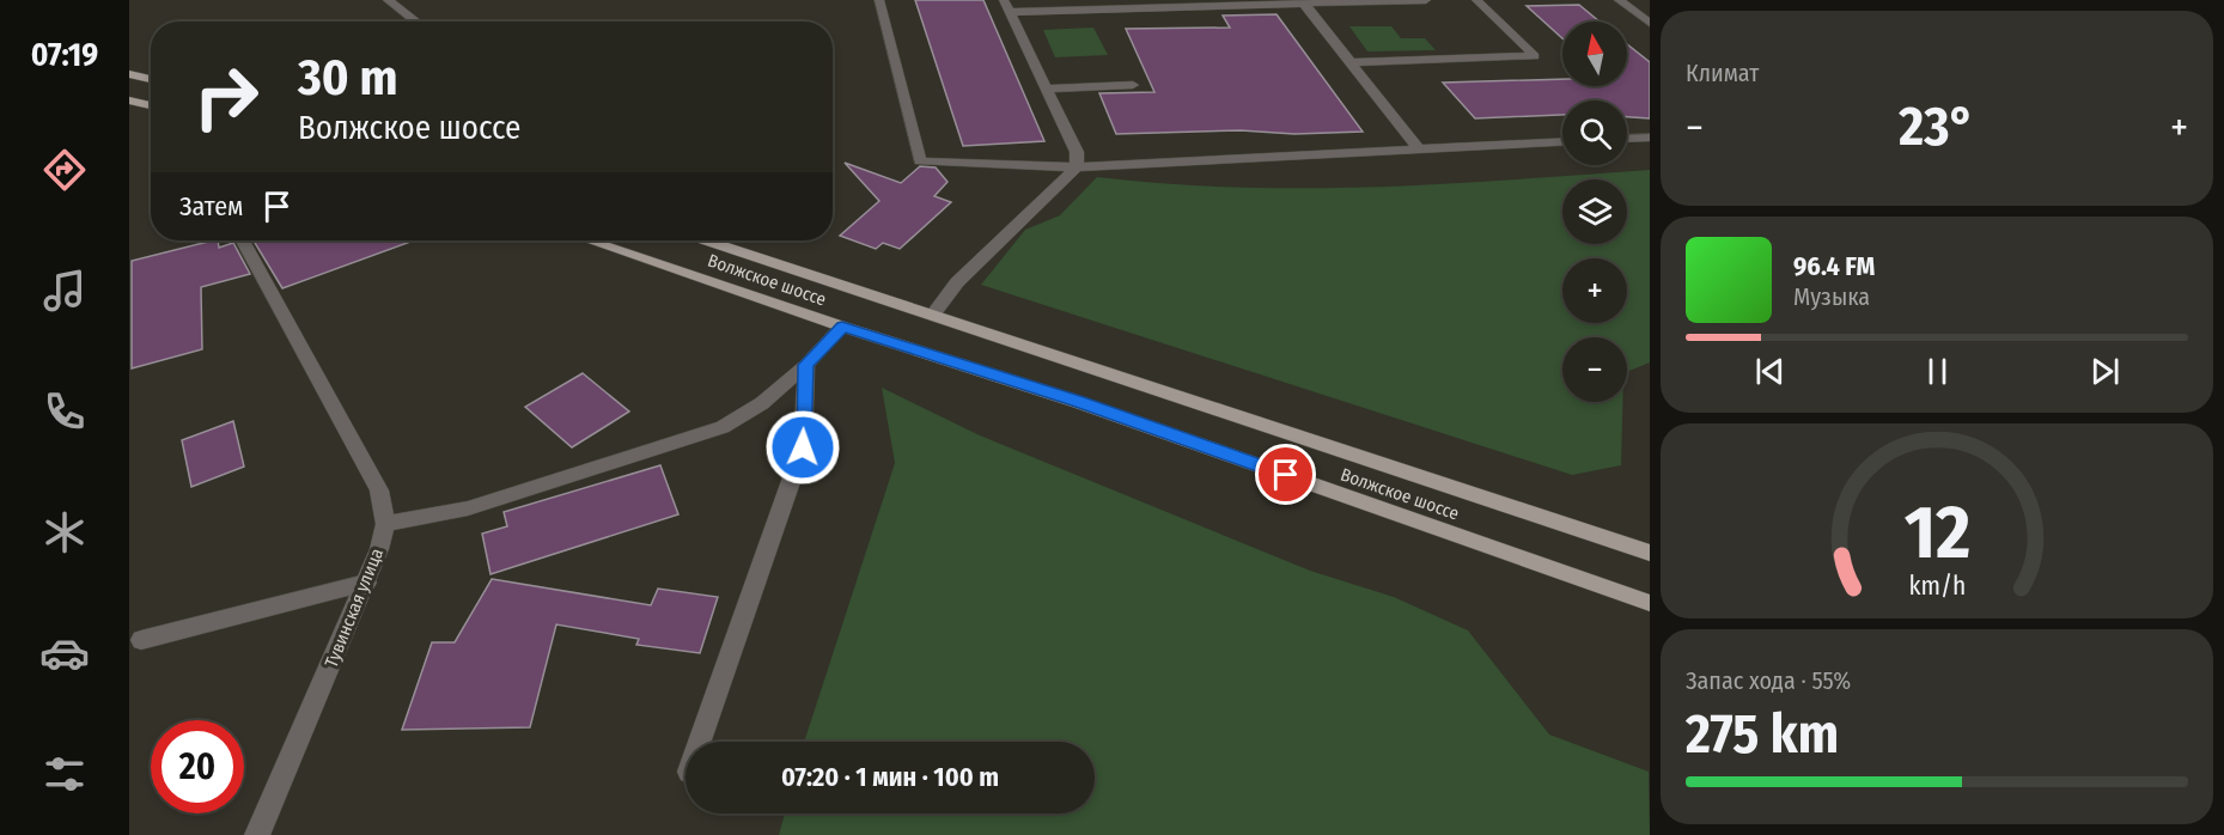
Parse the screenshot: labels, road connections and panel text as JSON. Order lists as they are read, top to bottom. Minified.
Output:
{"streets":{"main road":["Волжское шоссе"],"street":["Тувинская улица"]},"north":"top","page":{"tabs":"07:19","tile":["Климат",["Запас хода · 55%","275 km"]],"map_buttons":["+","−"],"turn":["30 m","Волжское шоссе"],"heat":["−","23°","+"],"then":"Затем","song":["96.4 FM","Музыка"],"limit":"20","trip":"07:20 · 1 мин · 100 m","gauge":["12","km/h"]}}
